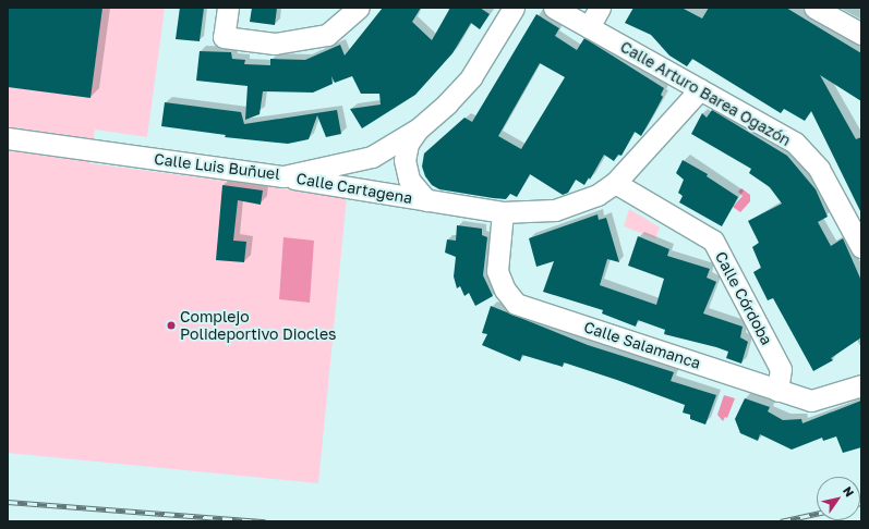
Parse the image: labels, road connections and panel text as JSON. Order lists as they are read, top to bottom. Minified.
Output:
{"streets":{"street":["Calle Arturo Barea Ogazón","Calle Luis Buñuel","Calle Cartagena","Calle Córdoba","Calle Salamanca"]},"crossings":[["Calle Arturo Barea Ogazón","Calle Cartagena"],["Calle Luis Buñuel","Calle Cartagena"],["Calle Cartagena","Calle Córdoba"],["Calle Cartagena","Calle Salamanca"],["Calle Córdoba","Calle Salamanca"]],"places":["Complejo Polideportivo Diocles"],"north":"top right"}
